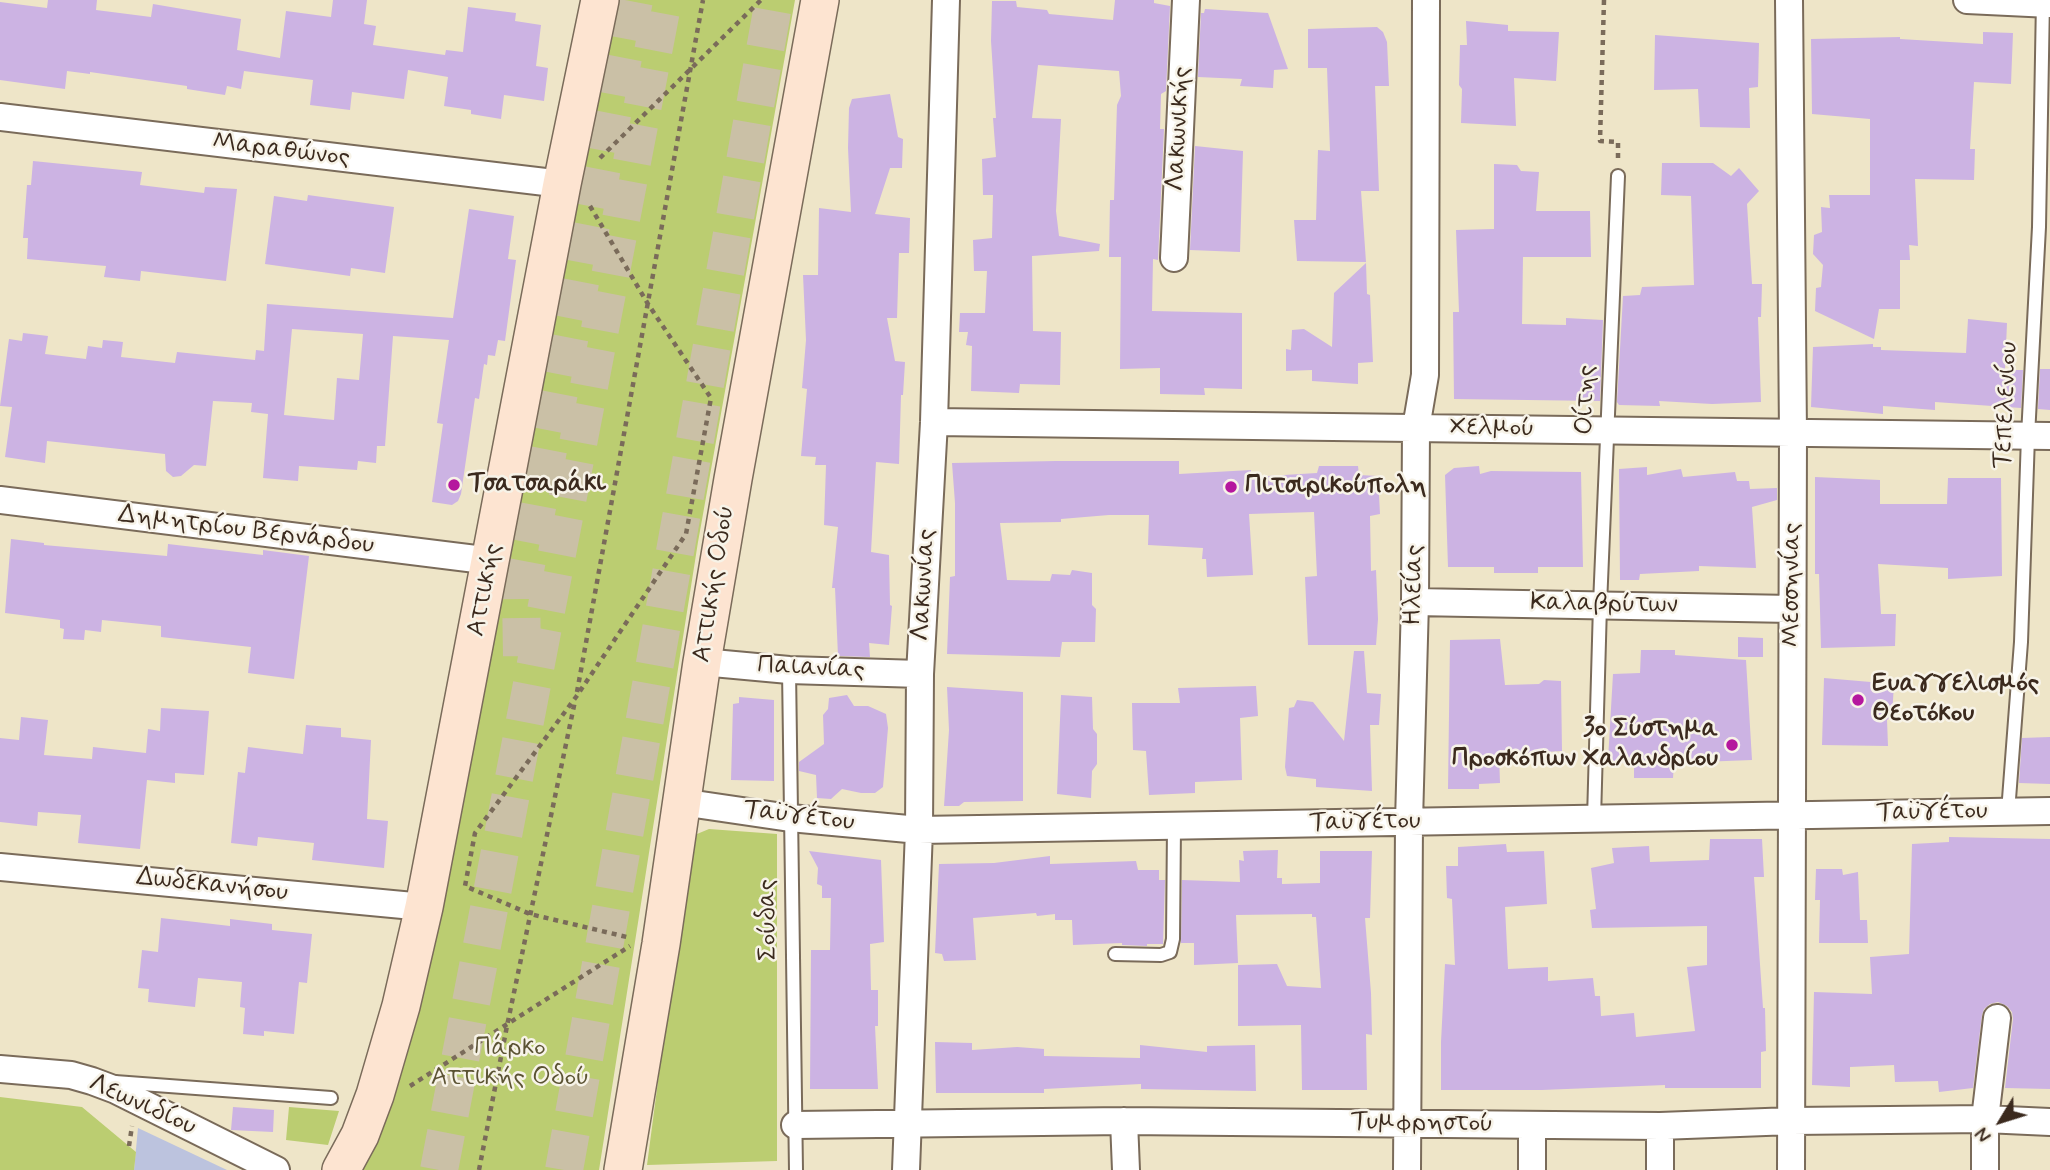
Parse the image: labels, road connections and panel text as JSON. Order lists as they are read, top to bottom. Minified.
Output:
{"streets":{"main road":["Αττικής Οδού","Αττικής"],"street":["Λακωνικής","Μαραθώνος","Χελμού","Δημητρίου Βερνάρδου","Λακωνίας","Ηλείας","Μεσσηνίας","Καλαβρύτων","Παιανίας","Ταϋγέτου","Δωδεκανήσου","Λεωνιδίου","Τυμφρηστού"],"lane":["Οίτης","Τεπελενίου","Σούδας"]},"crossings":[["Μαραθώνος","Αττικής"],["Οίτης","Χελμού"],["Οίτης","Καλαβρύτων"],["Οίτης","Ταϋγέτου"],["Τεπελενίου","Χελμού"],["Τεπελενίου","Ταϋγέτου"],["Χελμού","Λακωνίας"],["Χελμού","Ηλείας"],["Χελμού","Μεσσηνίας"],["Δημητρίου Βερνάρδου","Αττικής"],["Αττικής Οδού","Παιανίας"],["Αττικής Οδού","Ταϋγέτου"],["Λακωνίας","Παιανίας"],["Λακωνίας","Ταϋγέτου"],["Λακωνίας","Τυμφρηστού"],["Ηλείας","Καλαβρύτων"],["Ηλείας","Ταϋγέτου"],["Ηλείας","Τυμφρηστού"],["Μεσσηνίας","Καλαβρύτων"],["Μεσσηνίας","Ταϋγέτου"],["Μεσσηνίας","Τυμφρηστού"],["Αττικής","Δωδεκανήσου"],["Παιανίας","Σούδας"],["Ταϋγέτου","Σούδας"],["Σούδας","Τυμφρηστού"]],"parks":["Πάρκο Αττικής Οδού"],"places":["Τσατσαράκι","Πιτσιρικούπολη","Ευαγγελισμός Θεοτόκου","3ο Σύστημα Προσκόπων Χαλανδρίου"],"north":"bottom left"}
